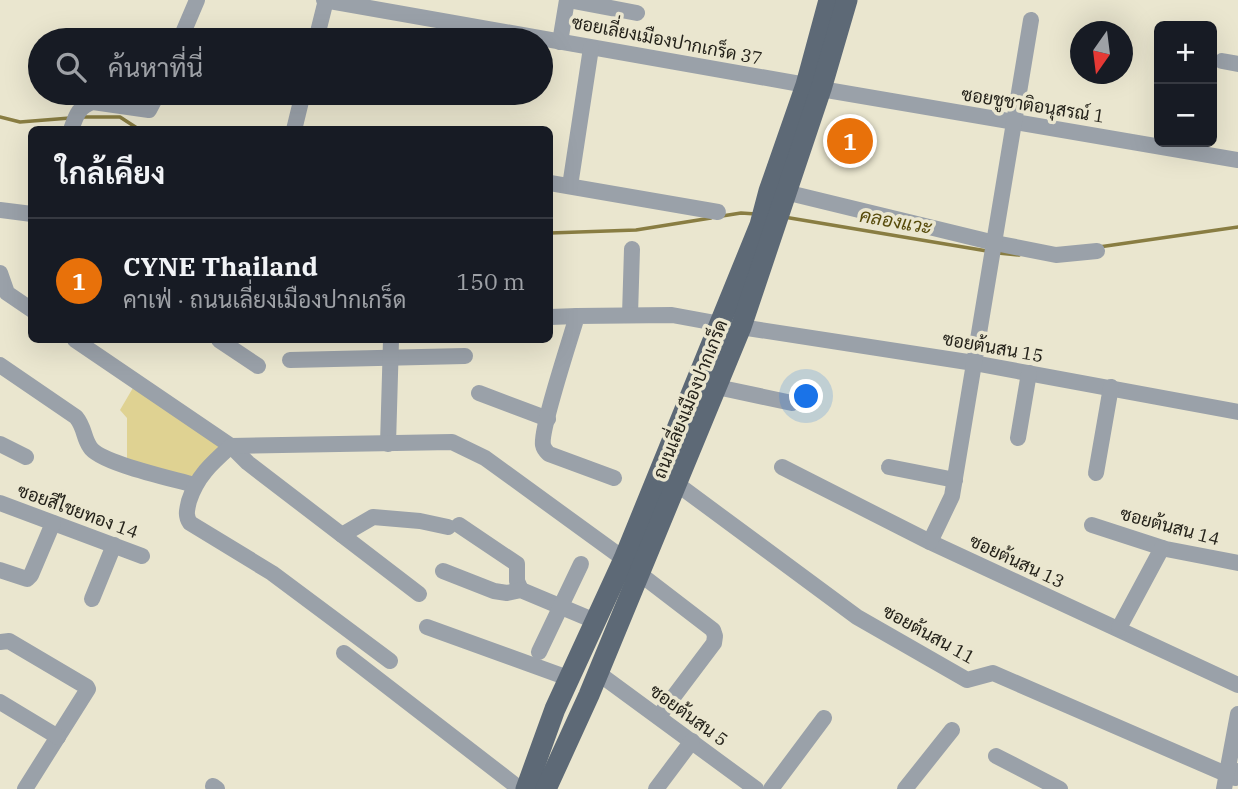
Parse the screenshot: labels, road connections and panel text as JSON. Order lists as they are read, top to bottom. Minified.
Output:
{"streets":{"main road":["ถนนเลี่ยงเมืองปากเกร็ด"],"street":["ซอยเลี่ยงเมืองปากเกร็ด 37","ซอยชูชาติอนุสรณ์ 1","ซอยต้นสน 15","ซอยสีไชยทอง 14","ซอยต้นสน 14","ซอยต้นสน 13","ซอยต้นสน 11","ซอยต้นสน 5"]},"crossings":[["ซอยเลี่ยงเมืองปากเกร็ด 37","ซอยชูชาติอนุสรณ์ 1"],["ซอยเลี่ยงเมืองปากเกร็ด 37","ถนนเลี่ยงเมืองปากเกร็ด"],["ซอยชูชาติอนุสรณ์ 1","ถนนเลี่ยงเมืองปากเกร็ด"],["ซอยต้นสน 15","ถนนเลี่ยงเมืองปากเกร็ด"],["ถนนเลี่ยงเมืองปากเกร็ด","ซอยต้นสน 11"],["ถนนเลี่ยงเมืองปากเกร็ด","ซอยต้นสน 5"]],"water":["คลองแวะ"],"north":"bottom","page":{"map_buttons":["+","−"],"search":"ค้นหาที่นี่","pins":"1","heading":"ใกล้เคียง","list":[{"mark":"1","name":"CYNE Thailand","note":"คาเฟ่ · ถนนเลี่ยงเมืองปากเกร็ด","value":"150 m"}]}}
